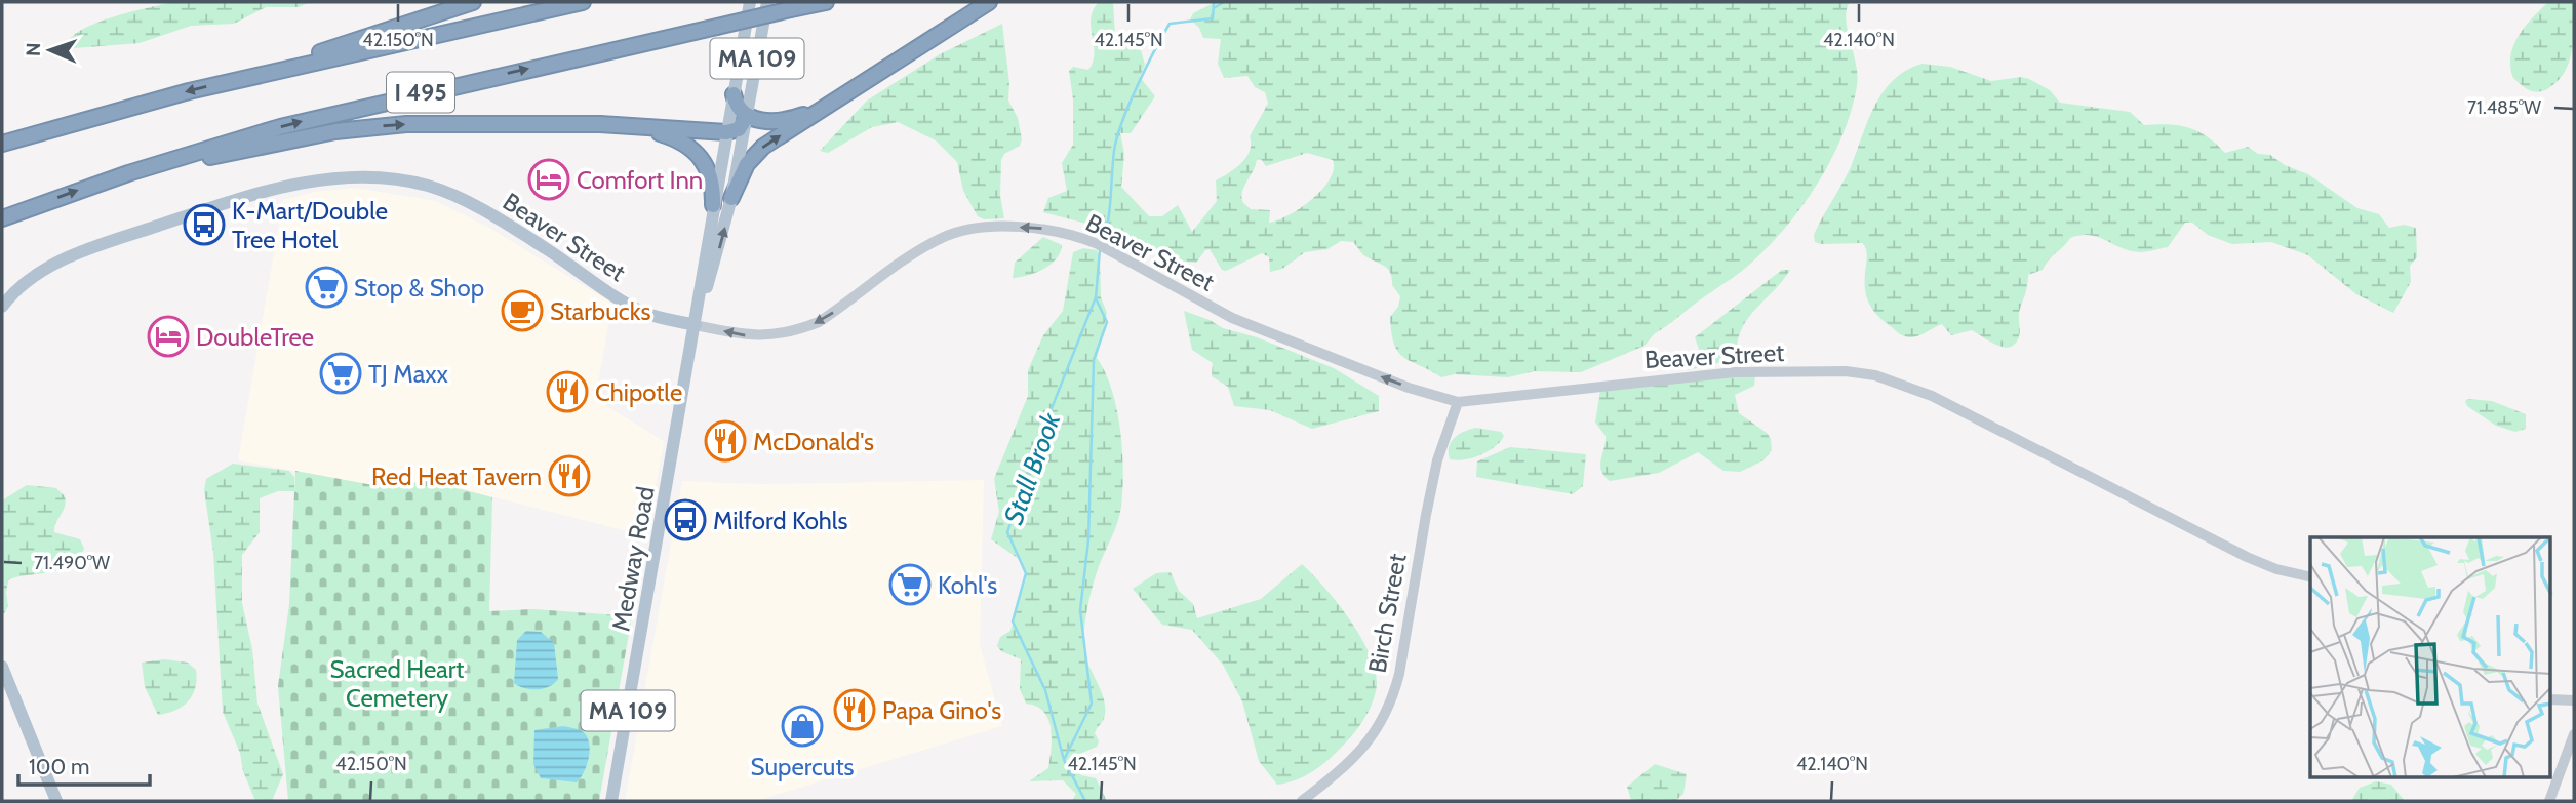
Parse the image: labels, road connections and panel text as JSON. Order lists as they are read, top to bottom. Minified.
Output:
{"streets":{"highway":["I 495"],"main road":["MA 109","Beaver Street","Medway Road"],"street":["Birch Street"]},"crossings":[["Beaver Street","Medway Road"],["Beaver Street","Birch Street"]],"water":["Stall Brook"],"parks":["Sacred Heart Cemetery"],"places":{"hotel":["Comfort Inn","DoubleTree"],"bus stop":["K-Mart/Double Tree Hotel","Milford Kohls"],"supermarket":["Stop & Shop","TJ Maxx","Kohl's"],"cafe":["Starbucks"],"restaurant":["Chipotle","McDonald's","Red Heat Tavern","Papa Gino's"],"shop":["Supercuts"]},"scale_bar":"100 m","north":"left","coordinates":["42.150°N","42.145°N","42.140°N","71.485°W","71.490°W"]}
